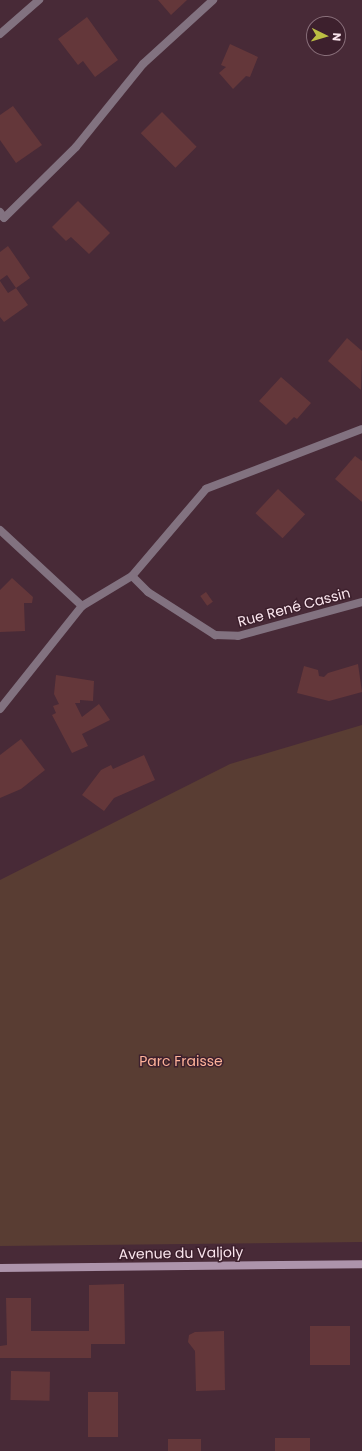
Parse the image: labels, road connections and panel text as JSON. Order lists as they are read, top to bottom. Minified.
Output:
{"streets":{"main road":["Avenue du Valjoly"],"street":["Rue René Cassin"]},"parks":["Parc Fraisse"],"north":"right"}
